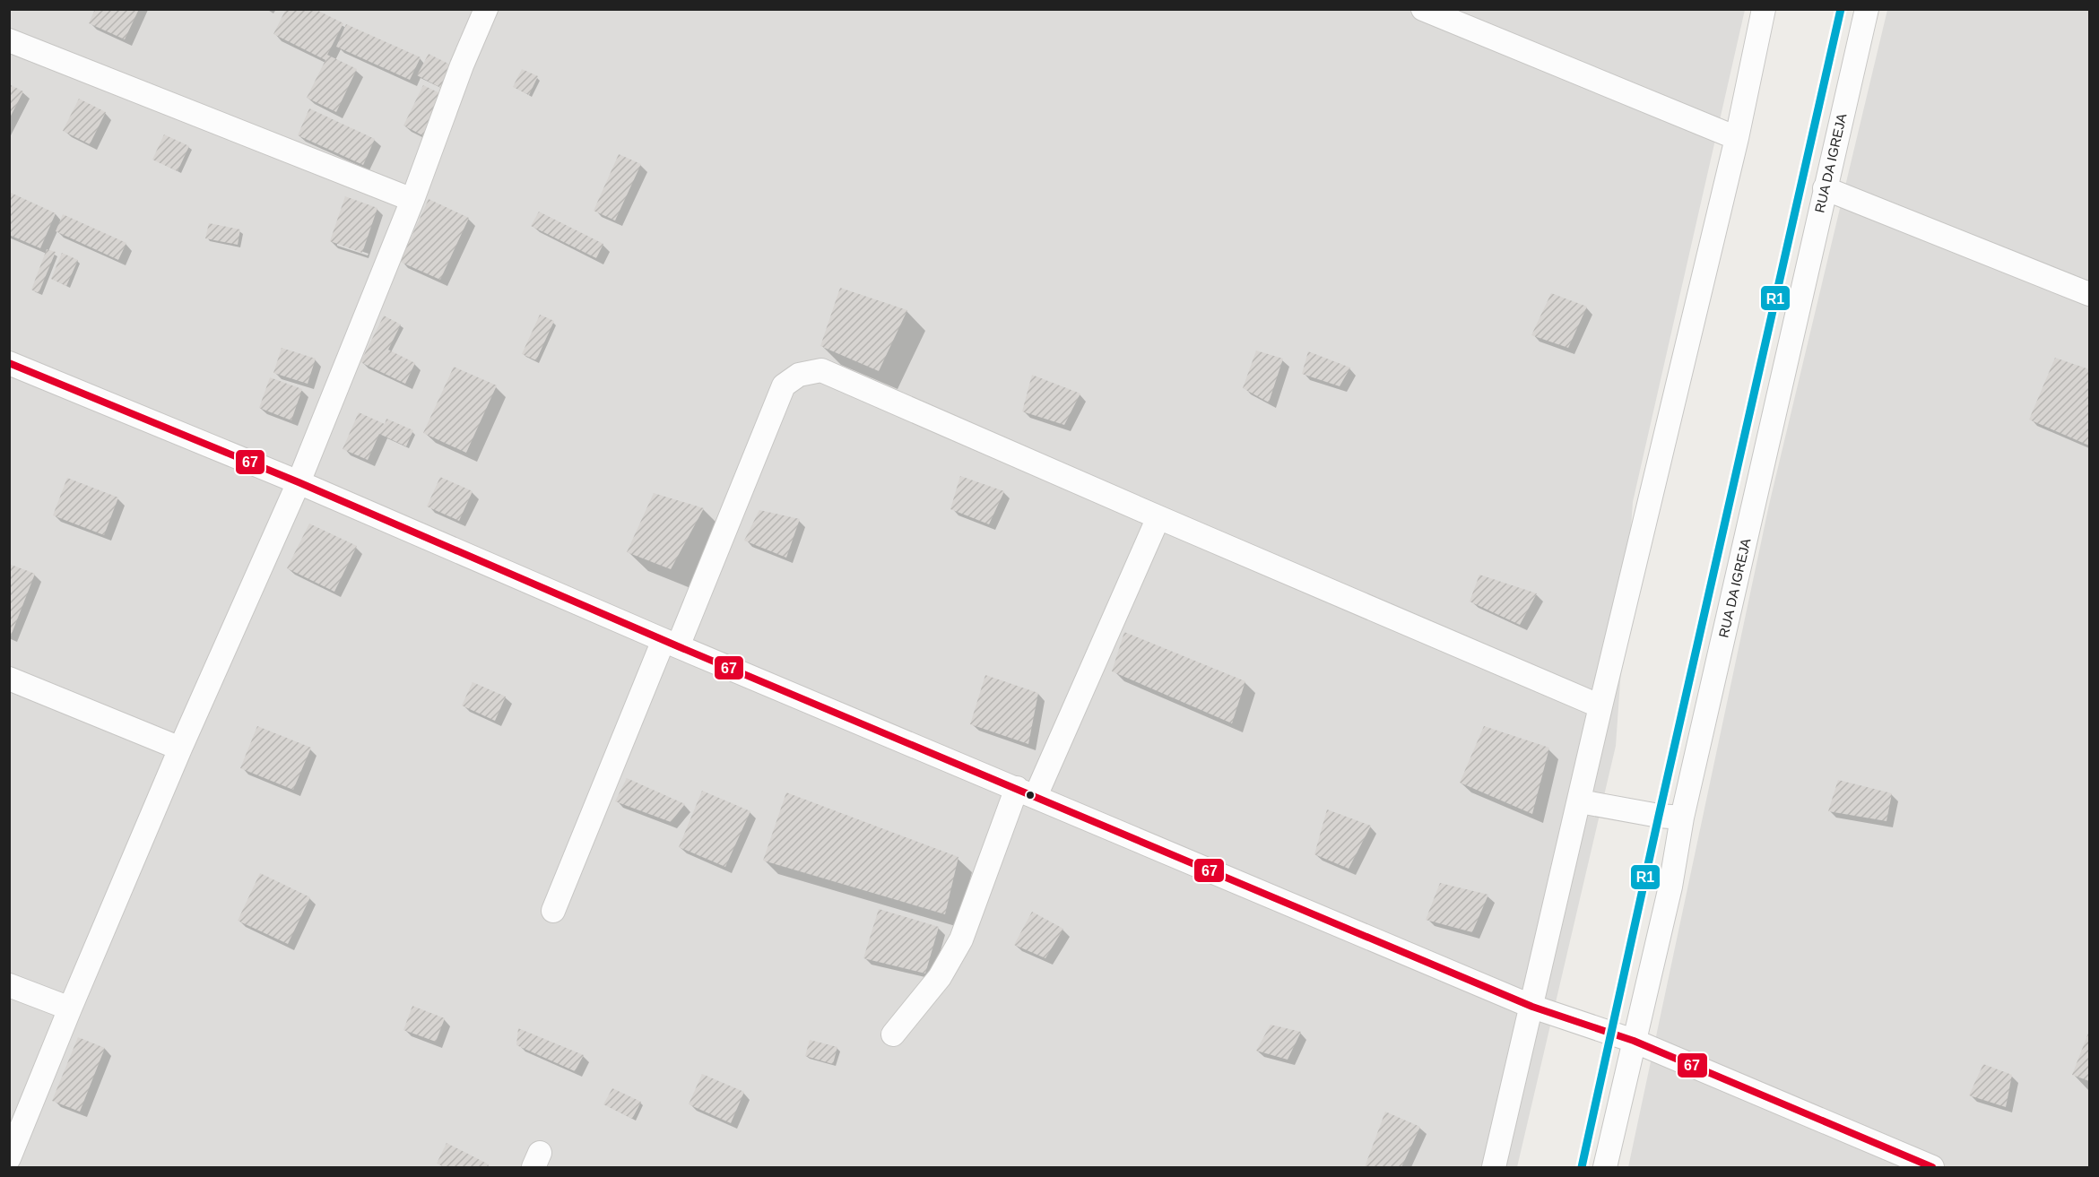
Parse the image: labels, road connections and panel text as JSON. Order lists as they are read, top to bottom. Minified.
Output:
{"streets":{"street":["RUA DA IGREJA"]},"lines":["transit line R1","transit line 67"]}
